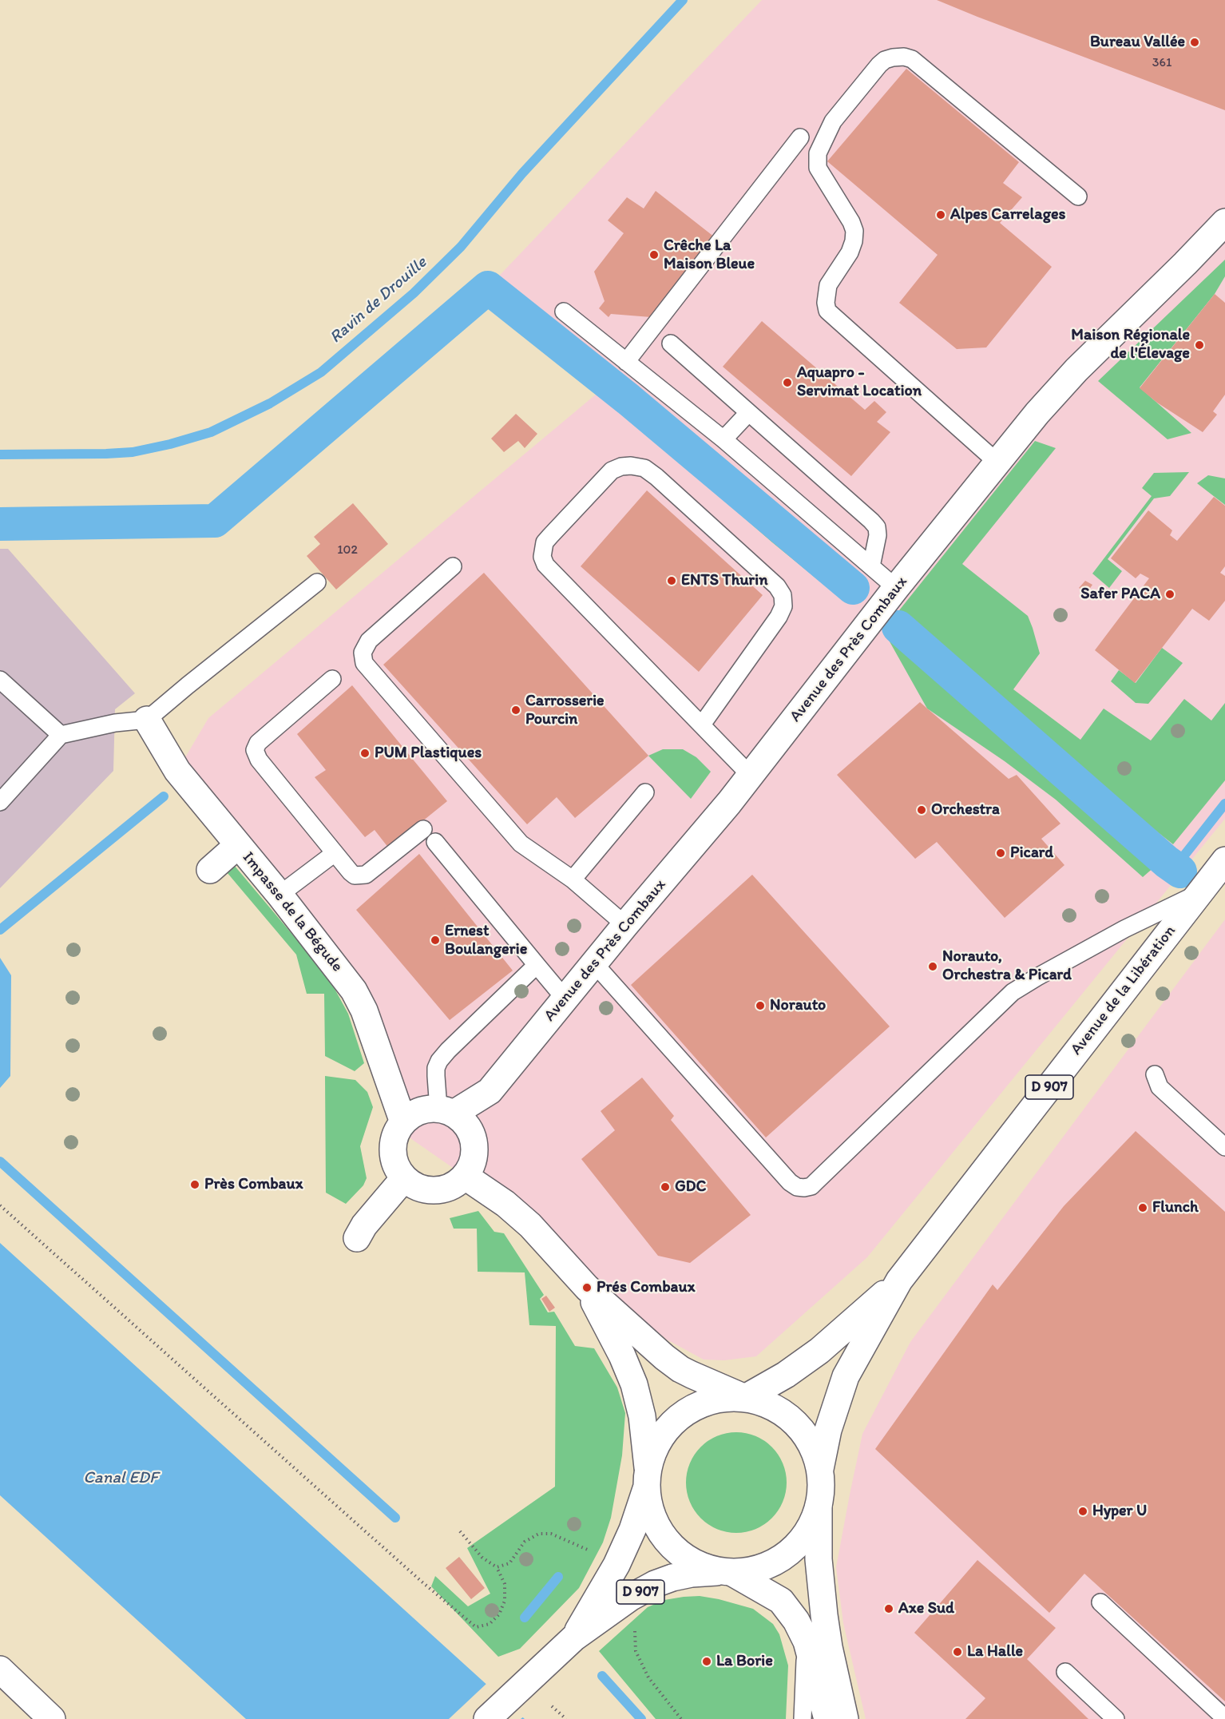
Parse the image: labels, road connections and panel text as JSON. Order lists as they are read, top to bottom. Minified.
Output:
{"streets":{"street":["Avenue des Près Combaux","Impasse de la Bégude","Avenue de la Libération","D 907"]},"crossings":[["Avenue des Près Combaux","Impasse de la Bégude"]],"water":["Ravin de Drouille","Canal EDF"],"places":["Bureau Vallée","Alpes Carrelages","Crêche La Maison Bleue","Maison Régionale de l'Élevage","Aquapro - Servimat Location","ENTS Thurin","Safer PACA","Carrosserie Pourcin","PUM Plastiques","Orchestra","Picard","Ernest Boulangerie","Norauto, Orchestra & Picard","Norauto","Près Combaux","GDC","Flunch","Prés Combaux","Hyper U","Axe Sud","La Halle","La Borie"],"house_numbers":["361","102"]}
